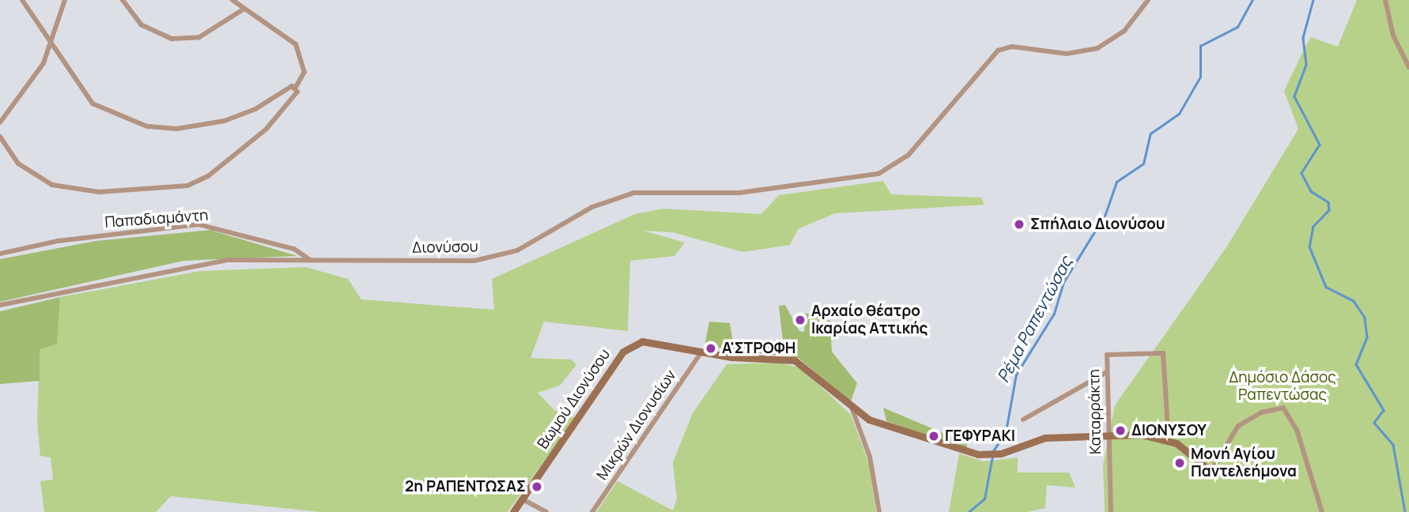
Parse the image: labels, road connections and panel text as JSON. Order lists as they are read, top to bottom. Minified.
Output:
{"streets":{"street":["Παπαδιαμάντη","Διονύσου","Βωμού Διονύσου","Καταρράκτη","Μικρών Διονυσίων"]},"crossings":[["Παπαδιαμάντη","Διονύσου"],["Βωμού Διονύσου","Καταρράκτη"],["Βωμού Διονύσου","Μικρών Διονυσίων"]],"water":["Ρέμα Ραπεντώσας"],"parks":["Δημόσιο Δάσος Ραπεντώσας"],"places":["Σπήλαιο Διονύσου","Αρχαίο θέατρο Ικαρίας Αττικής","Α'ΣΤΡΟΦΗ","ΔΙΟΝΥΣΟΥ","ΓΕΦΥΡΑΚΙ","Μονή Αγίου Παντελεήμονα","2η ΡΑΠΕΝΤΩΣΑΣ"]}
